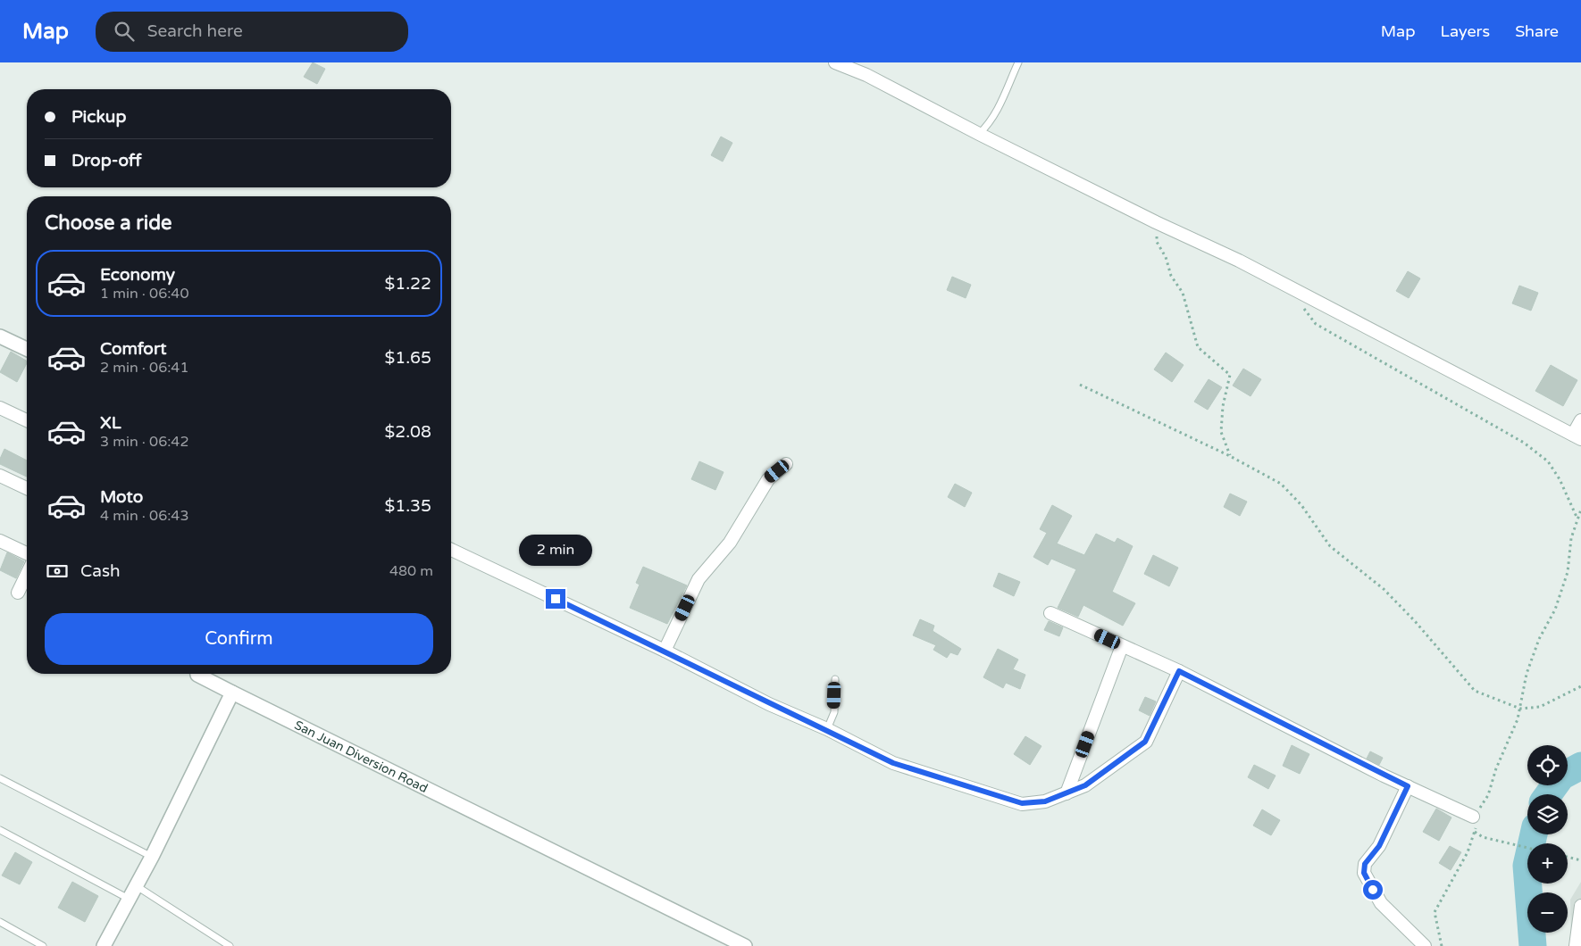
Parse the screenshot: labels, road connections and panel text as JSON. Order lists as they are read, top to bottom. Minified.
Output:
{"streets":{"street":["San Juan Diversion Road"]},"page":{"header":"Map","search":"Search here","nav":["Map","Layers","Share"],"banner":["Pickup","Drop-off"],"heading":"Choose a ride","list":[{"name":"Economy","note":"1 min · 06:40","value":"$1.22"},{"name":"Comfort","note":"2 min · 06:41","value":"$1.65"},{"name":"XL","note":"3 min · 06:42","value":"$2.08"},{"name":"Moto","note":"4 min · 06:43","value":"$1.35"}],"bubble":"2 min","pay":["Cash","480 m"],"buttons":"Confirm","map_buttons":["+","−"]}}
